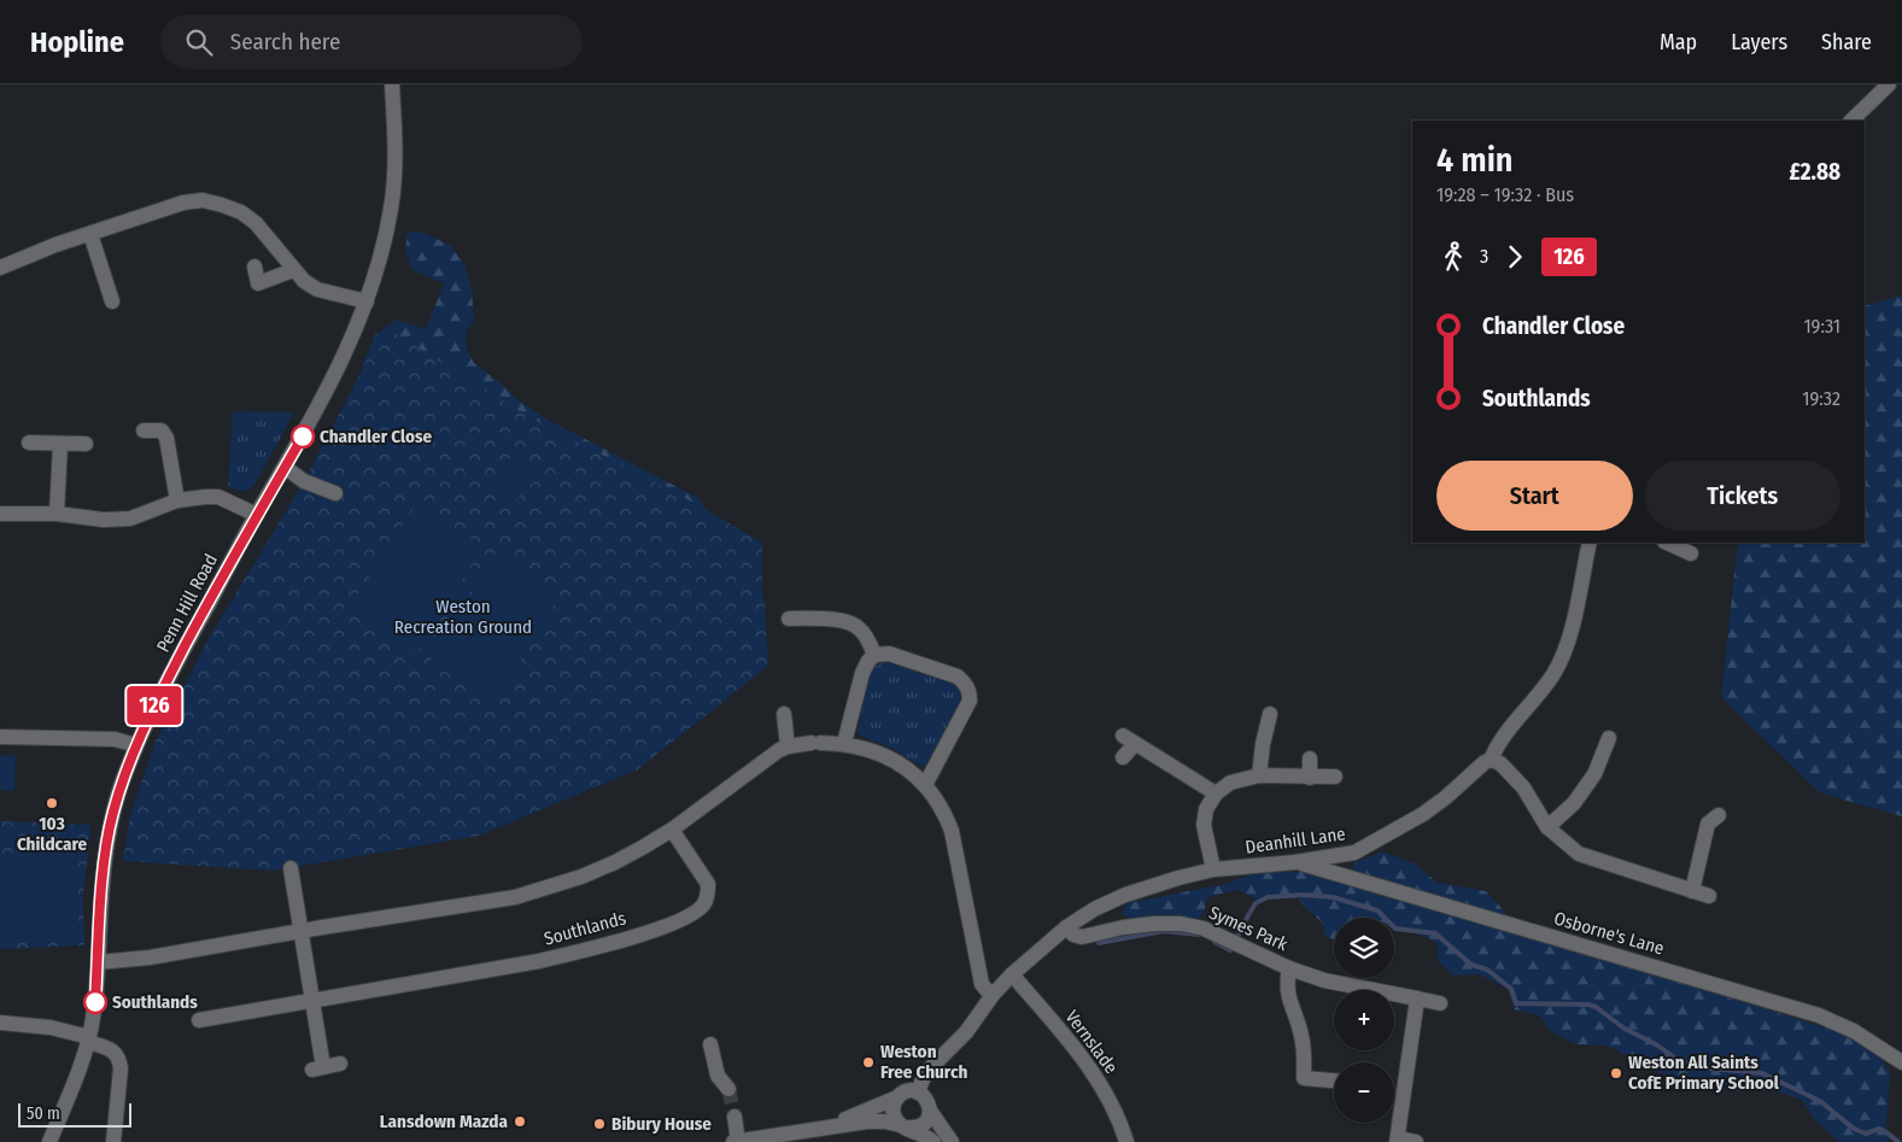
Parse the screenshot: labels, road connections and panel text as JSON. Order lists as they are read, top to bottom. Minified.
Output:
{"streets":{"street":["Penn Hill Road","Deanhill Lane","Southlands","Symes Park","Osborne's Lane","Vernslade"]},"crossings":[["Deanhill Lane","Symes Park"],["Deanhill Lane","Osborne's Lane"],["Deanhill Lane","Vernslade"]],"parks":["Weston Recreation Ground"],"places":["Chandler Close","103 Childcare","Southlands","Weston Free Church","Weston All Saints CofE Primary School","Lansdown Mazda","Bibury House"],"lines":["bus line 126"],"scale_bar":"50 m","page":{"header":"Hopline","search":"Search here","nav":["Map","Layers","Share"],"on_map":"126","heading":["4 min","19:28 – 19:32 · Bus","£2.88"],"legs":["3","126"],"list":[{"name":"Chandler Close","value":"19:31"},{"name":"Southlands","value":"19:32"}],"buttons":["Start","Tickets"],"map_buttons":["+","−"],"scale":"50 m"}}
